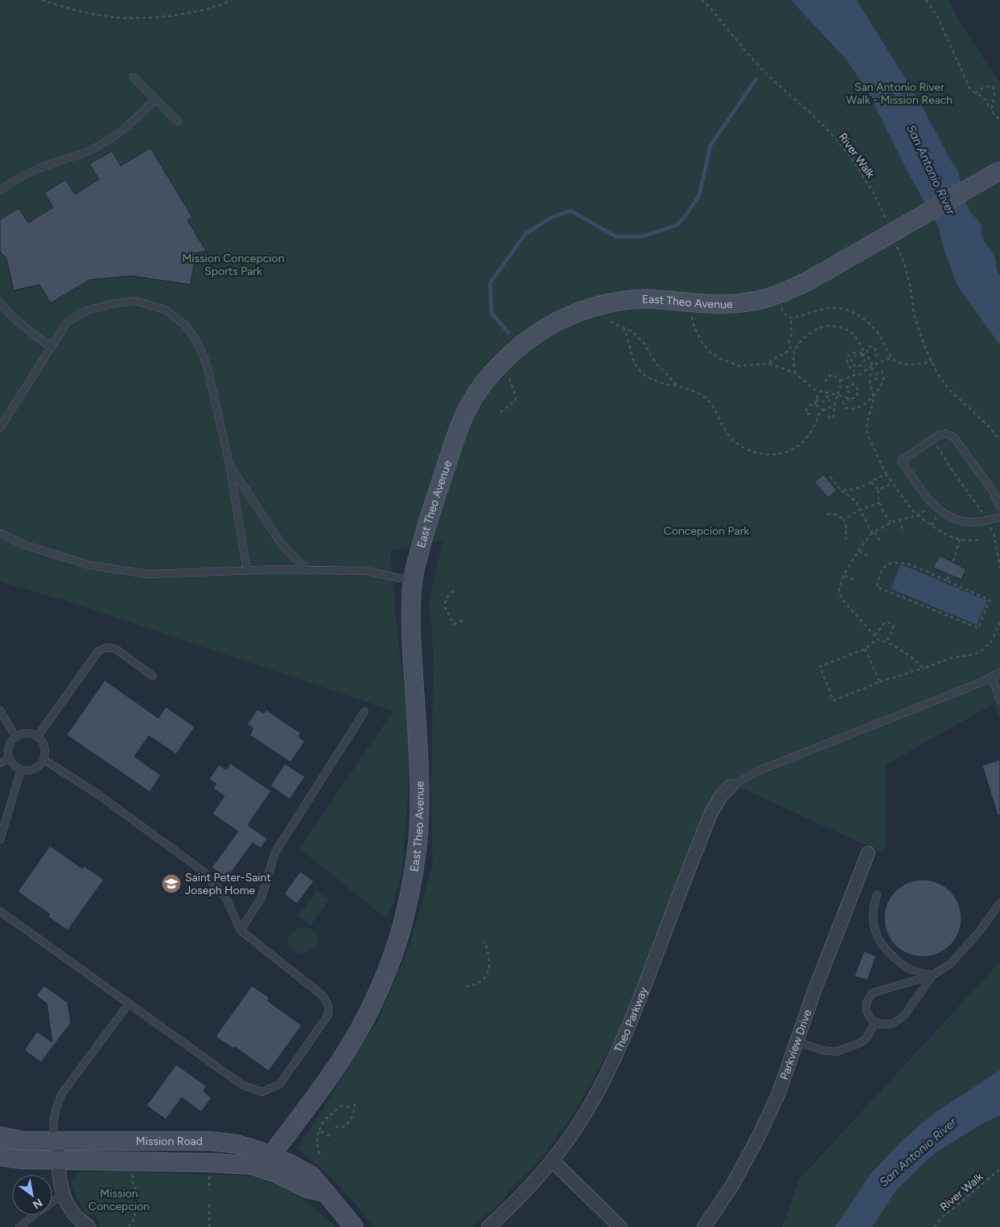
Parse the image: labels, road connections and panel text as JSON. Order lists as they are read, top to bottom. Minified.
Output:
{"streets":{"street":["East Theo Avenue","Theo Parkway","Parkview Drive","Mission Road"],"path":["River Walk"]},"crossings":[["East Theo Avenue","Mission Road"]],"water":["San Antonio River"],"parks":["San Antonio River Walk - Mission Reach","Mission Concepcion Sports Park","Concepcion Park","Mission Concepcion"],"places":{"school or university":["Saint Peter-Saint Joseph Home"]},"north":"bottom right"}
